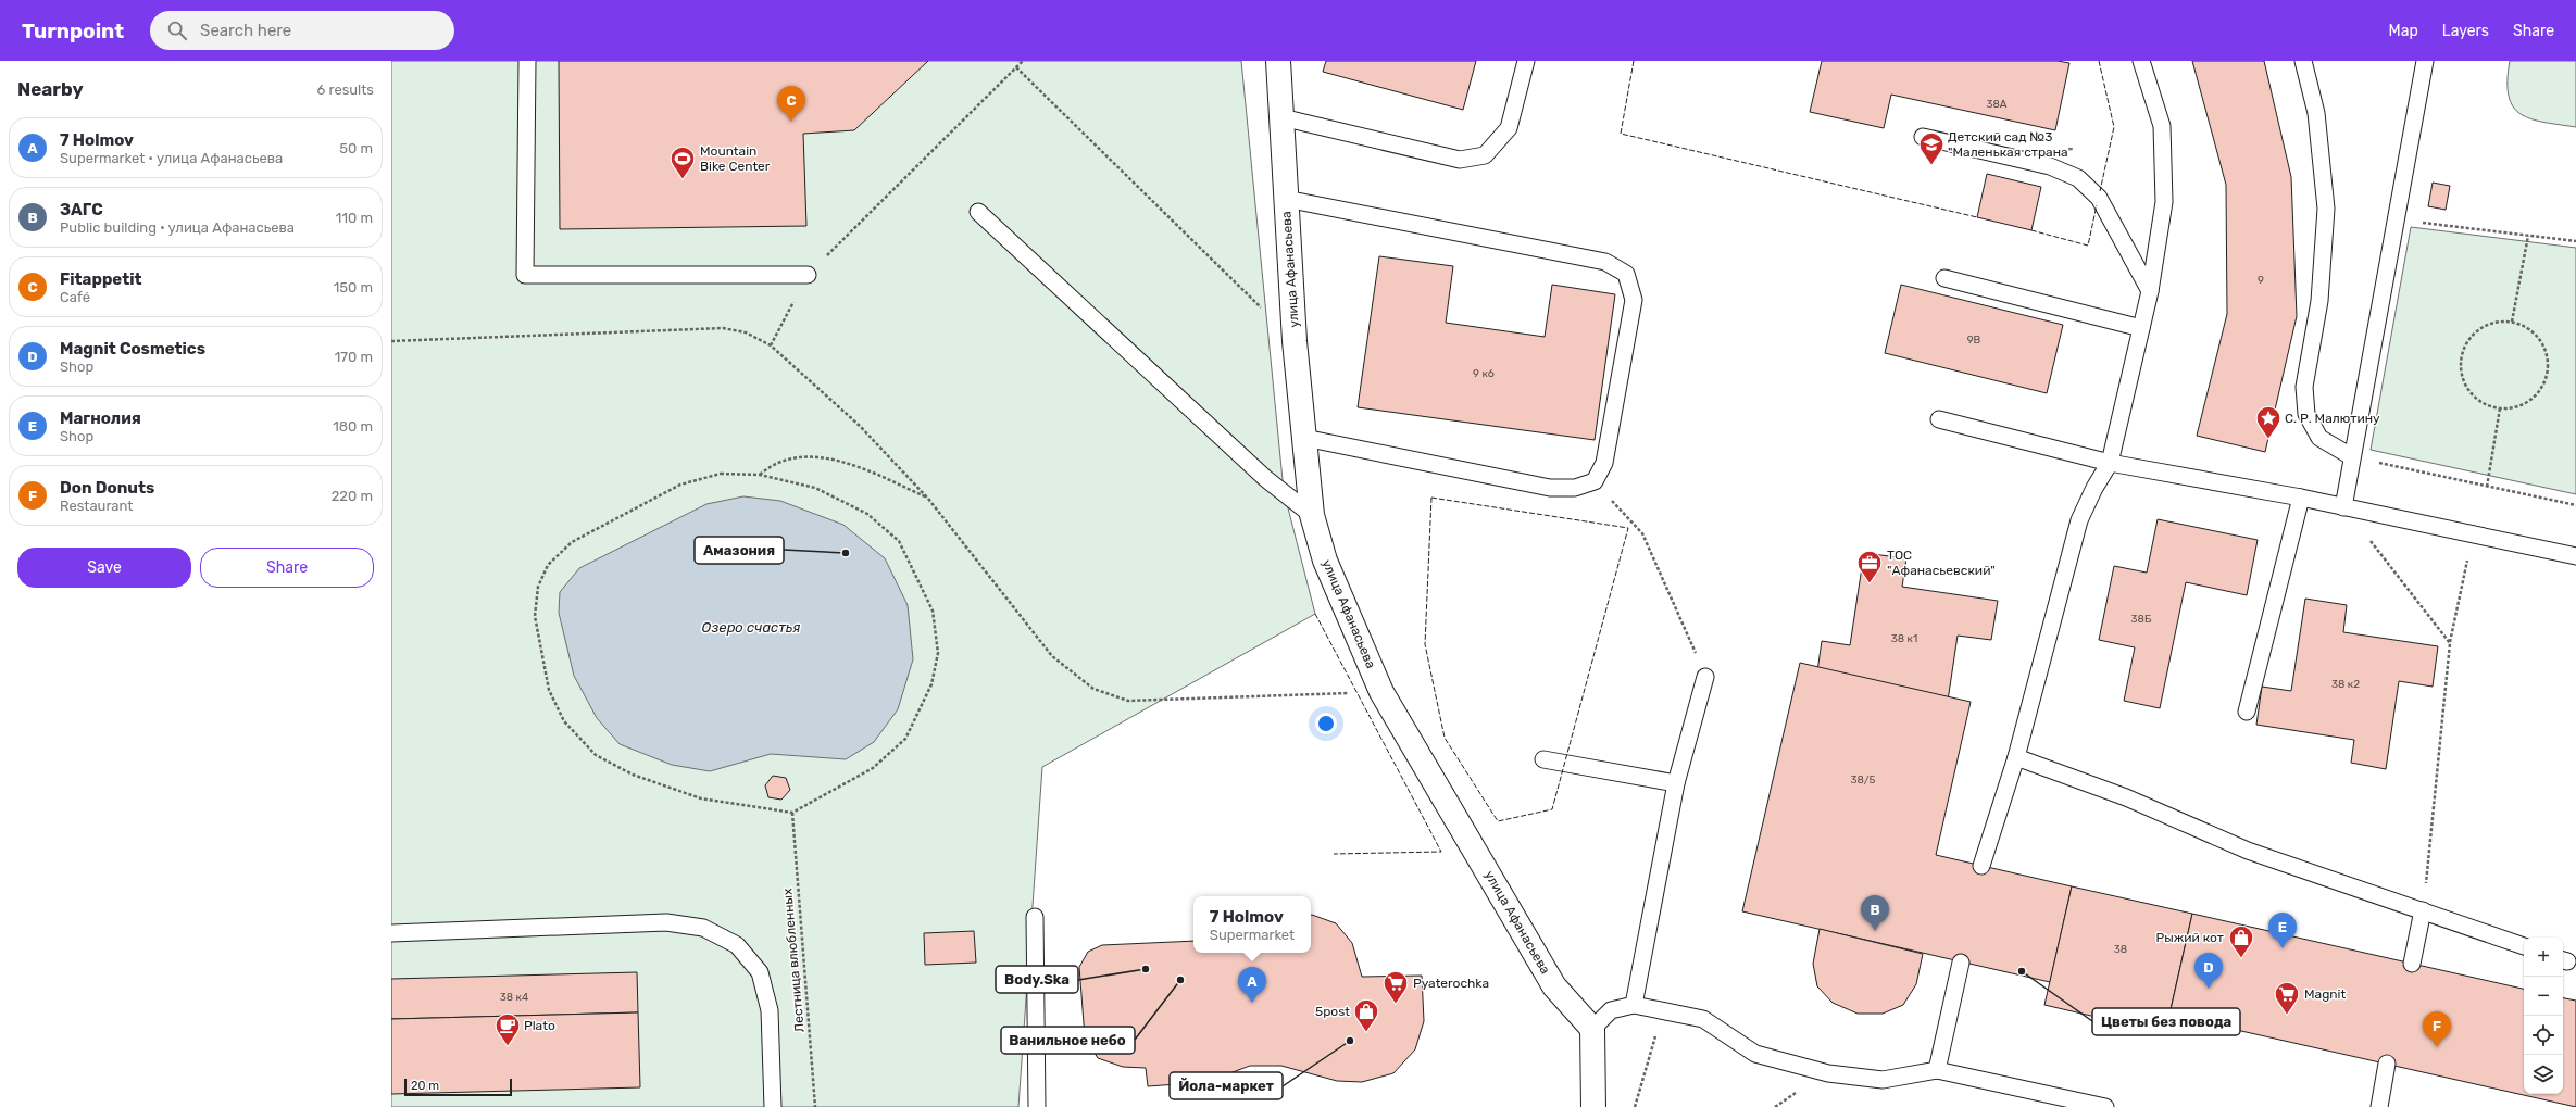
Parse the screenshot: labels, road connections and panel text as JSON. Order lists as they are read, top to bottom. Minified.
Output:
{"streets":{"street":["улица Афанасьева"],"path":["Лестница влюбленных"]},"water":["Озеро счастья"],"places":{"school or university":["Детский сад №3 \"Маленькая страна\""],"sports":["Mountain Bike Center"],"place":["С. Р. Малютину"],"other":["Амазония","Body.Ska","Цветы без повода","Ванильное небо","Йола-маркет"],"office":["ТОС \"Афанасьевский\""],"shop":["Рыжий кот","5post"],"supermarket":["Pyaterochka","Magnit"],"cafe":["Plato"]},"house_numbers":["38А","9","9В","9 к6","38Б","38 к1","38 к2","38/5","38","38 к4"],"scale_bar":"20 m","page":{"header":"Turnpoint","search":"Search here","nav":["Map","Layers","Share"],"heading":["Nearby","6 results"],"pins":["C","B","E","D","A","F"],"list":[{"mark":"A","name":"7 Holmov","note":"Supermarket · улица Афанасьева","value":"50 m"},{"mark":"B","name":"ЗАГС","note":"Public building · улица Афанасьева","value":"110 m"},{"mark":"C","name":"Fitappetit","note":"Café","value":"150 m"},{"mark":"D","name":"Magnit Cosmetics","note":"Shop","value":"170 m"},{"mark":"E","name":"Магнолия","note":"Shop","value":"180 m"},{"mark":"F","name":"Don Donuts","note":"Restaurant","value":"220 m"}],"buttons":["Save","Share"],"popup":["7 Holmov","Supermarket"],"map_buttons":["+","−"],"scale":"20 m"}}
